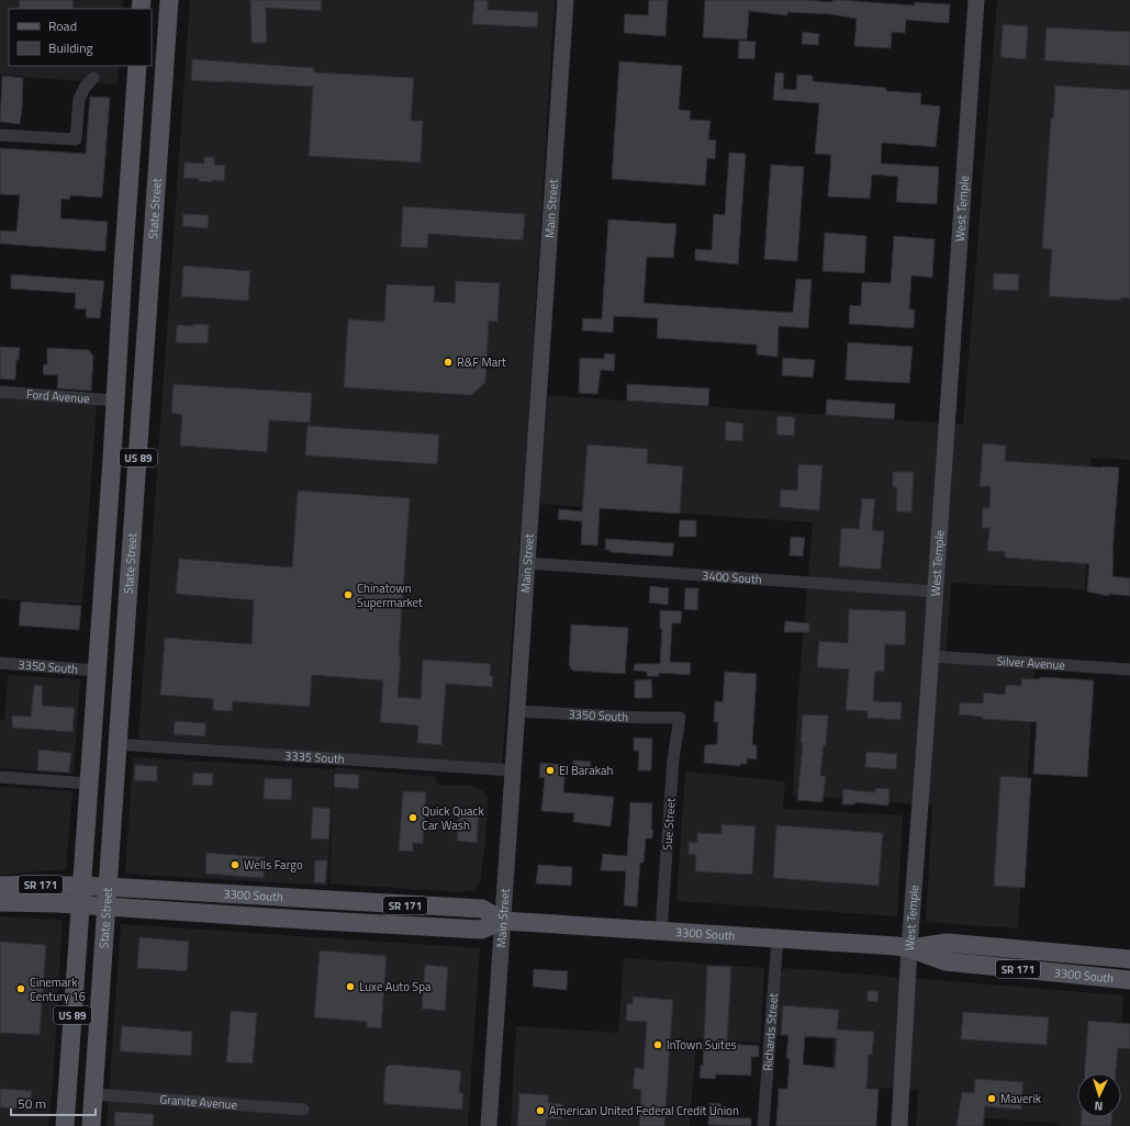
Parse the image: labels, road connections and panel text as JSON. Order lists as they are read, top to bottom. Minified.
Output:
{"streets":{"main road":["State Street","US 89","SR 171","3300 South"],"street":["Main Street","West Temple","Ford Avenue","3400 South","Silver Avenue","3350 South","3335 South","Sue Street","Richards Street","Granite Avenue"]},"crossings":[["State Street","3335 South"],["State Street","3300 South"],["State Street","Granite Avenue"],["Main Street","3400 South"],["Main Street","3350 South"],["Main Street","3335 South"],["Main Street","3300 South"],["West Temple","3400 South"],["West Temple","Silver Avenue"],["West Temple","3300 South"],["Ford Avenue","US 89"],["US 89","3350 South"],["US 89","3300 South"],["3350 South","Sue Street"],["Sue Street","3300 South"],["3300 South","Richards Street"]],"places":["R&F Mart","Chinatown Supermarket","El Barakah","Quick Quack Car Wash","Wells Fargo","Luxe Auto Spa","Cinemark Century 16","InTown Suites","Maverik","American United Federal Credit Union"],"legend":["Road","Building"],"scale_bar":"50 m","north":"bottom"}
